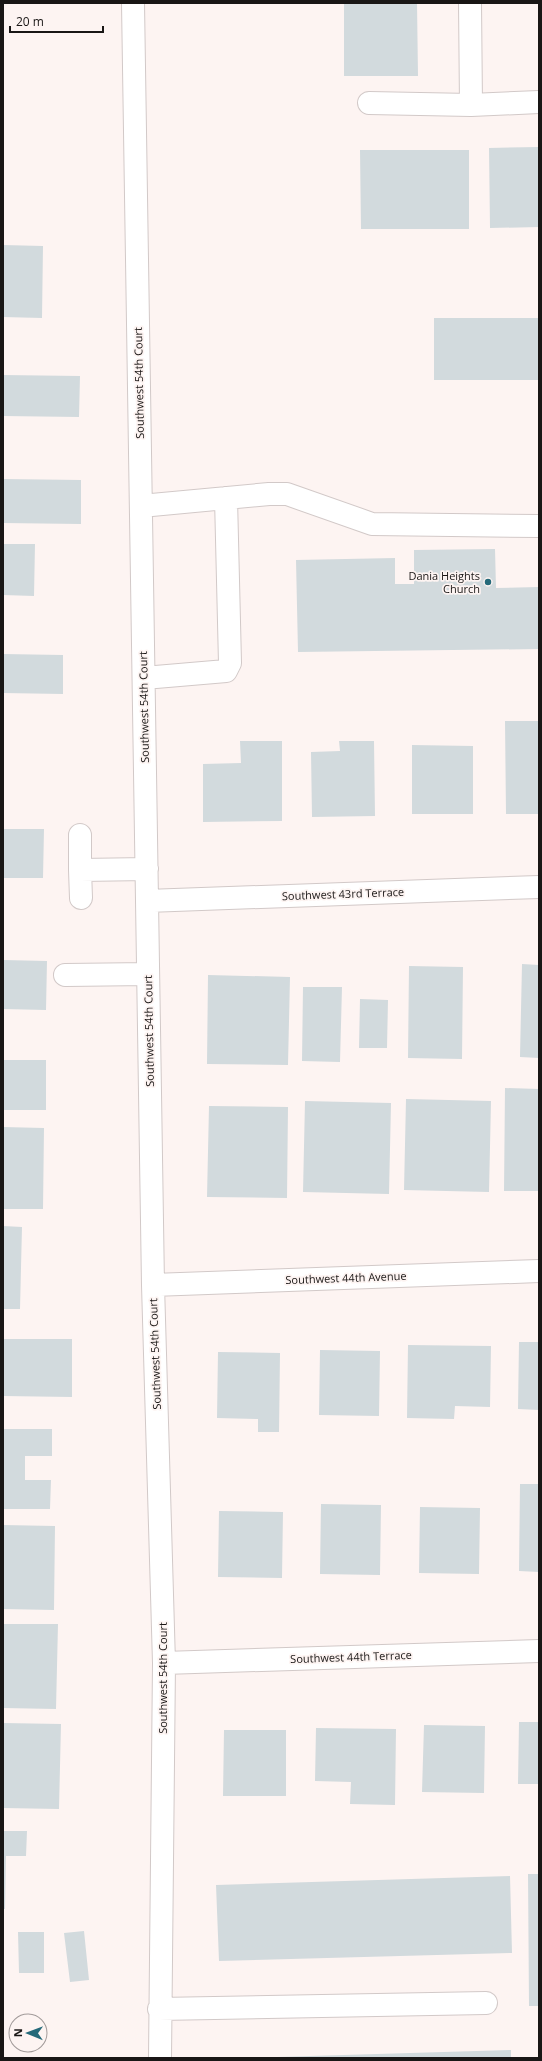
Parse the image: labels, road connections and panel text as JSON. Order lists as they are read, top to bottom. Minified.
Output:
{"streets":{"street":["Southwest 54th Court","Southwest 43rd Terrace","Southwest 44th Avenue","Southwest 44th Terrace"]},"crossings":[["Southwest 54th Court","Southwest 43rd Terrace"],["Southwest 54th Court","Southwest 44th Avenue"],["Southwest 54th Court","Southwest 44th Terrace"]],"places":["Dania Heights Church"],"scale_bar":"20 m","north":"left"}
